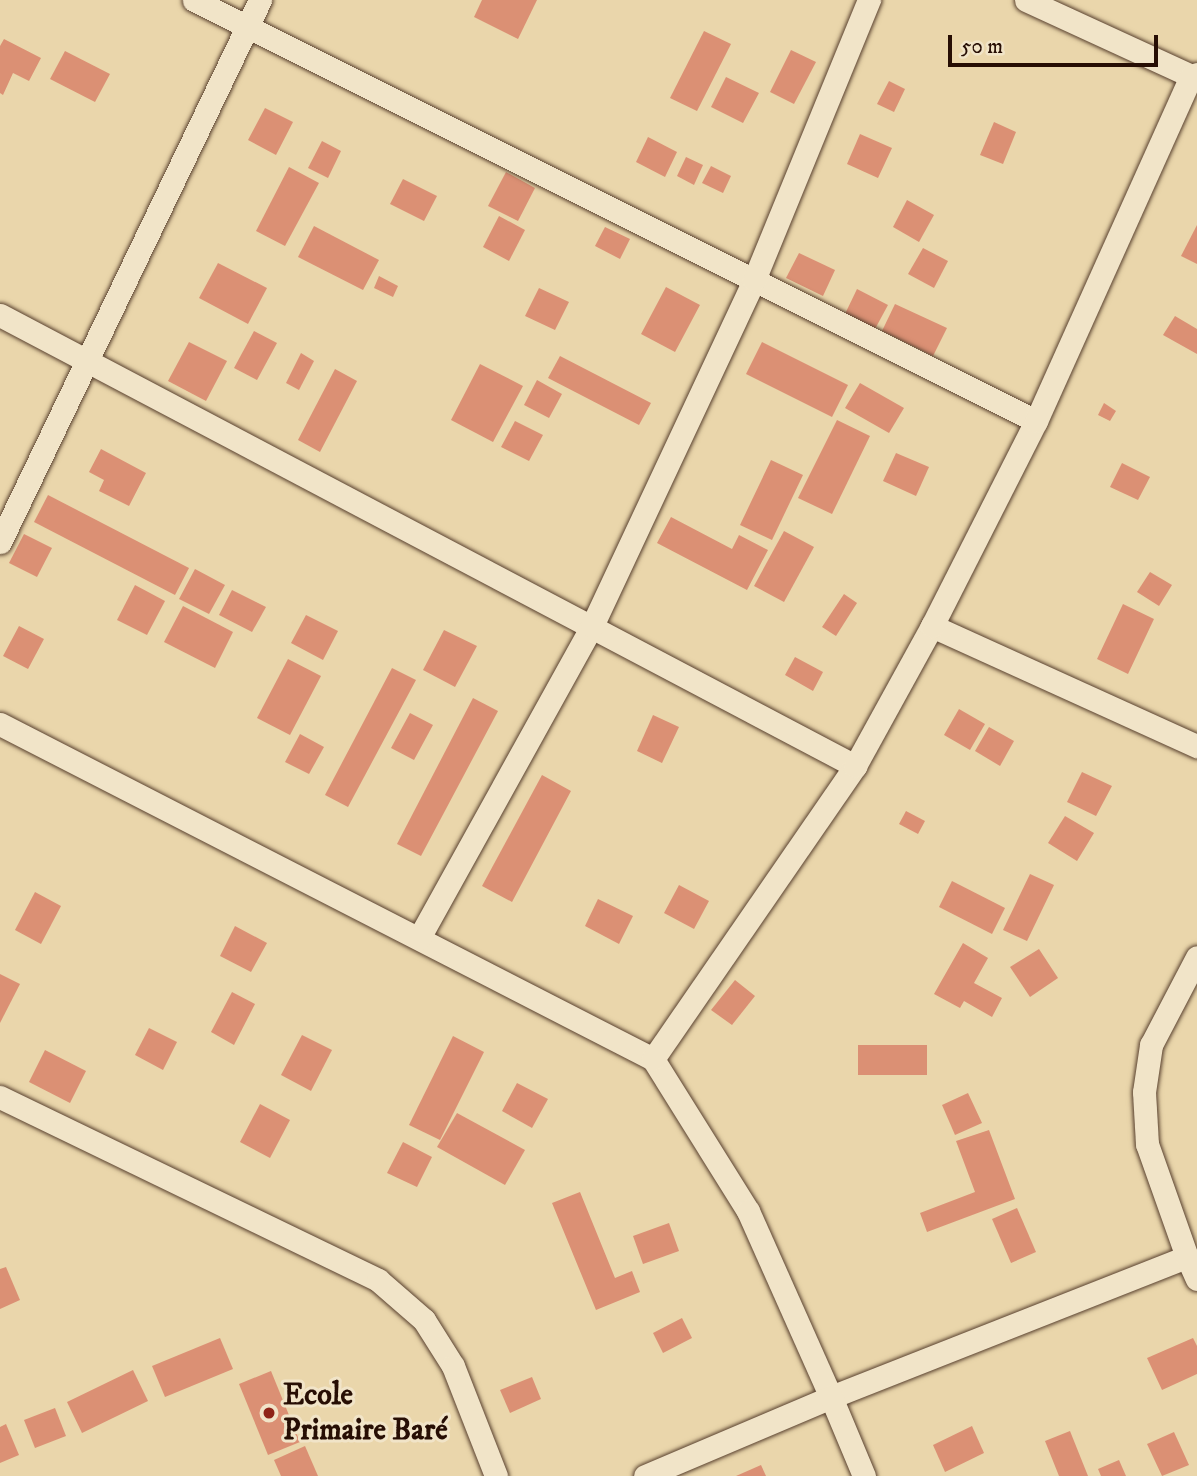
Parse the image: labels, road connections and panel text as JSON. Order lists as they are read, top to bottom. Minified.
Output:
{"places":["Ecole Primaire Baré"],"scale_bar":"50 m"}
